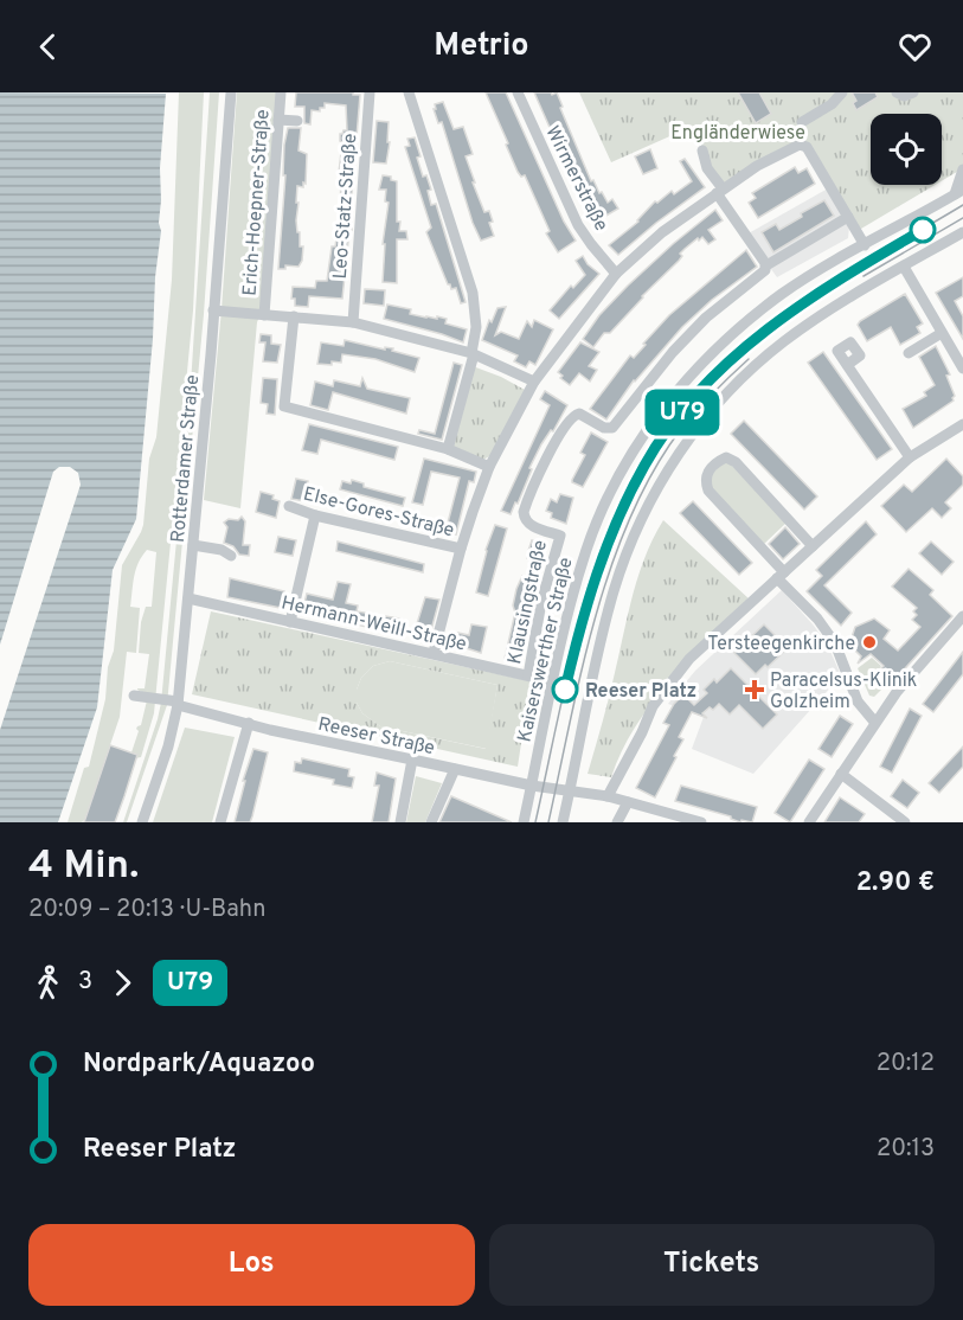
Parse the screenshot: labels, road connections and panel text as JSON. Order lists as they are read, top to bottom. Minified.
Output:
{"streets":{"street":["Wirmerstraße","Erich-Hoepner-Straße","Leo-Statz-Straße","Rotterdamer Straße","Else-Gores-Straße","Klausingstraße","Hermann-Weill-Straße","Kaiserswerther Straße","Reeser Straße"]},"crossings":[["Rotterdamer Straße","Hermann-Weill-Straße"],["Rotterdamer Straße","Reeser Straße"],["Klausingstraße","Hermann-Weill-Straße"],["Hermann-Weill-Straße","Kaiserswerther Straße"],["Kaiserswerther Straße","Reeser Straße"]],"parks":["Engländerwiese"],"places":{"other":["Tersteegenkirche","Reeser Platz"],"health":["Paracelsus-Klinik Golzheim"]},"lines":["metro line U79"],"page":{"header":"Metrio","on_map":"U79","heading":["4 Min.","20:09 – 20:13 · U-Bahn","2.90 €"],"legs":["3","U79"],"list":[{"name":"Nordpark/Aquazoo","value":"20:12"},{"name":"Reeser Platz","value":"20:13"}],"buttons":["Los","Tickets"]}}
